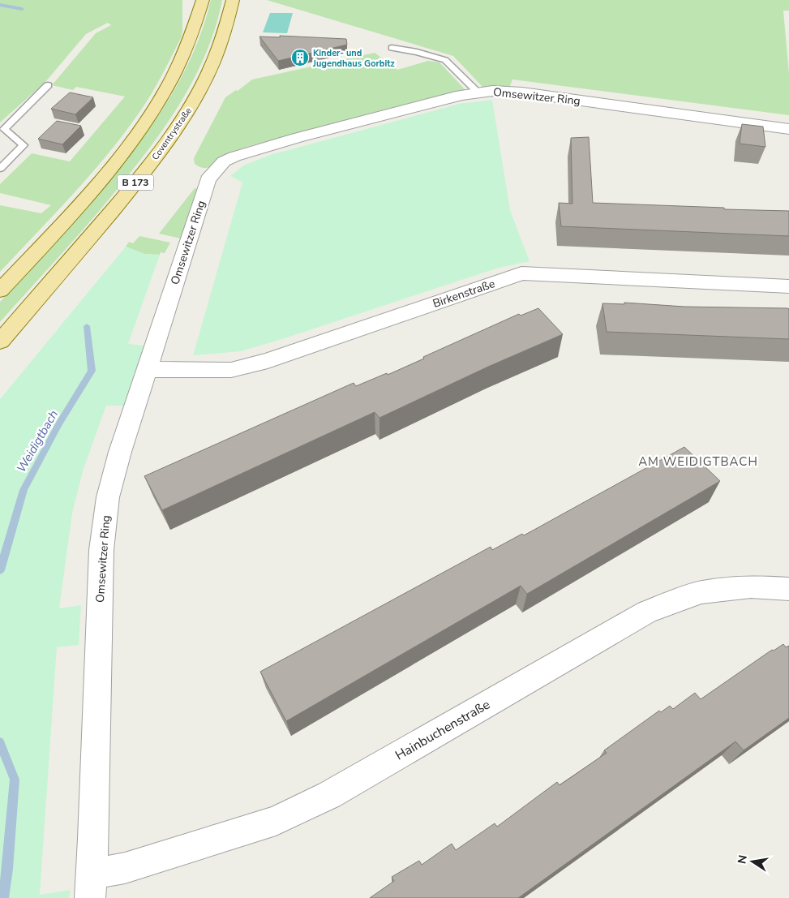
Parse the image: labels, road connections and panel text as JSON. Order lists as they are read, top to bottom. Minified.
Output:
{"streets":{"main road":["Coventrystraße","B 173"],"street":["Omsewitzer Ring","Birkenstraße","Hainbuchenstraße"]},"crossings":[["Omsewitzer Ring","Birkenstraße"],["Omsewitzer Ring","Hainbuchenstraße"]],"districts":["AM WEIDIGTBACH"],"water":["Weidigtbach"],"places":{"building":["Kinder- und Jugendhaus Gorbitz"]},"north":"left"}
